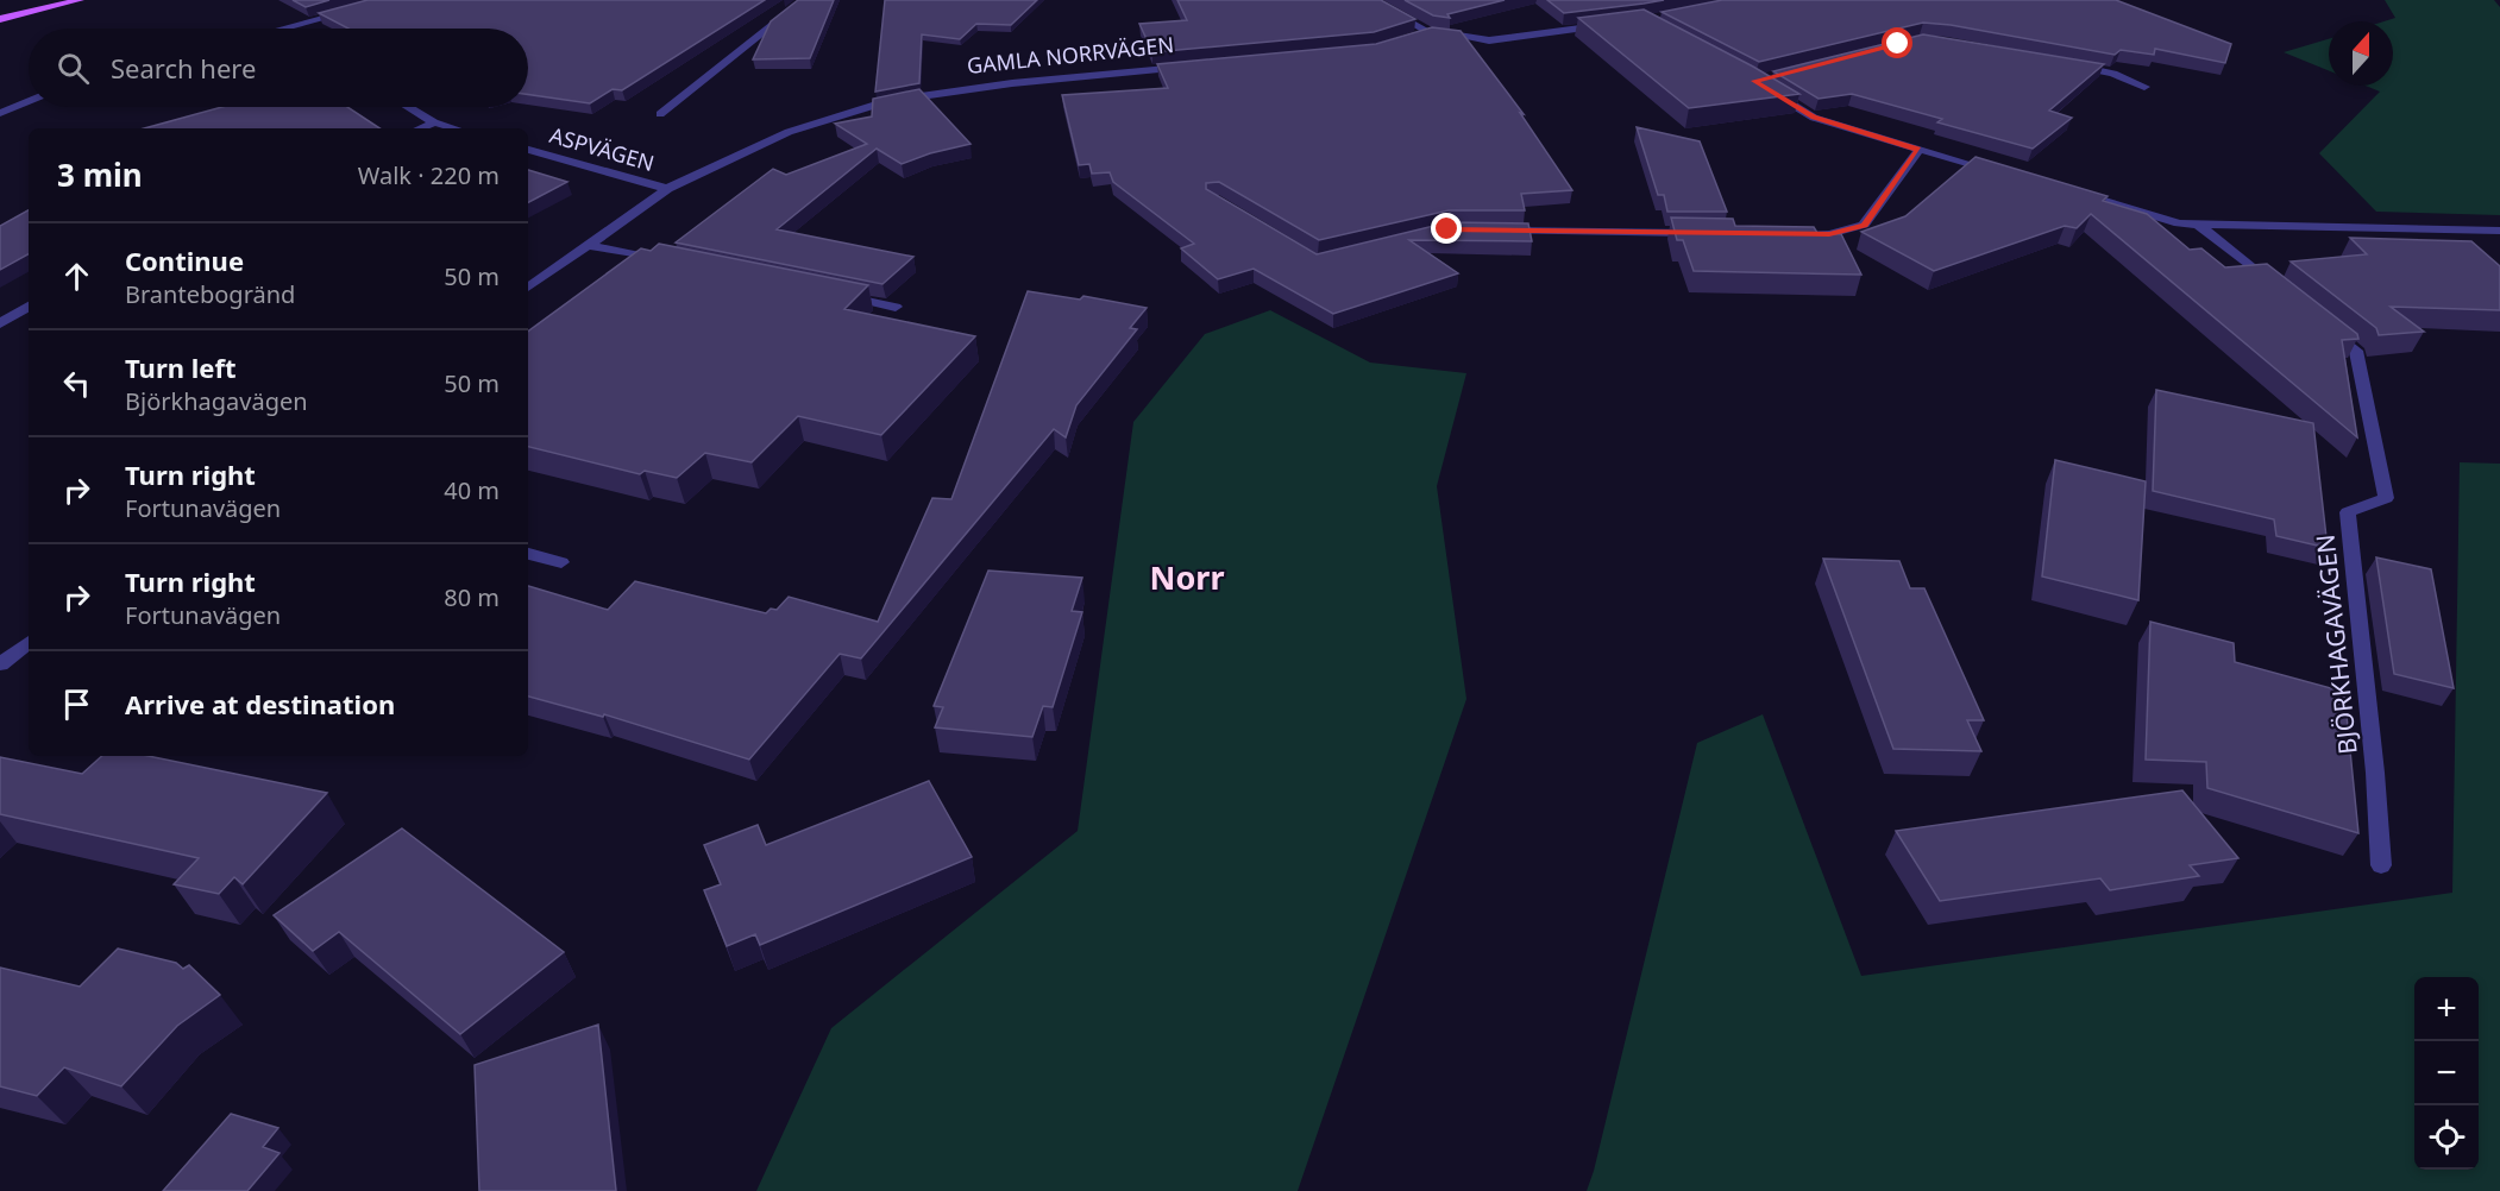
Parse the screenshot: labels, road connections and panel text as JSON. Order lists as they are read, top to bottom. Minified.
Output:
{"streets":{"street":["GAMLA NORRVÄGEN","ASPVÄGEN","BJÖRKHAGAVÄGEN"]},"crossings":[["GAMLA NORRVÄGEN","ASPVÄGEN"]],"districts":["Norr"],"north":"top","page":{"search":"Search here","heading":["3 min","Walk · 220 m"],"list":[["Continue","Brantebogränd","50 m"],["Turn left","Björkhagavägen","50 m"],["Turn right","Fortunavägen","40 m"],["Turn right","Fortunavägen","80 m"],"Arrive at destination"],"map_buttons":["+","−"]}}
